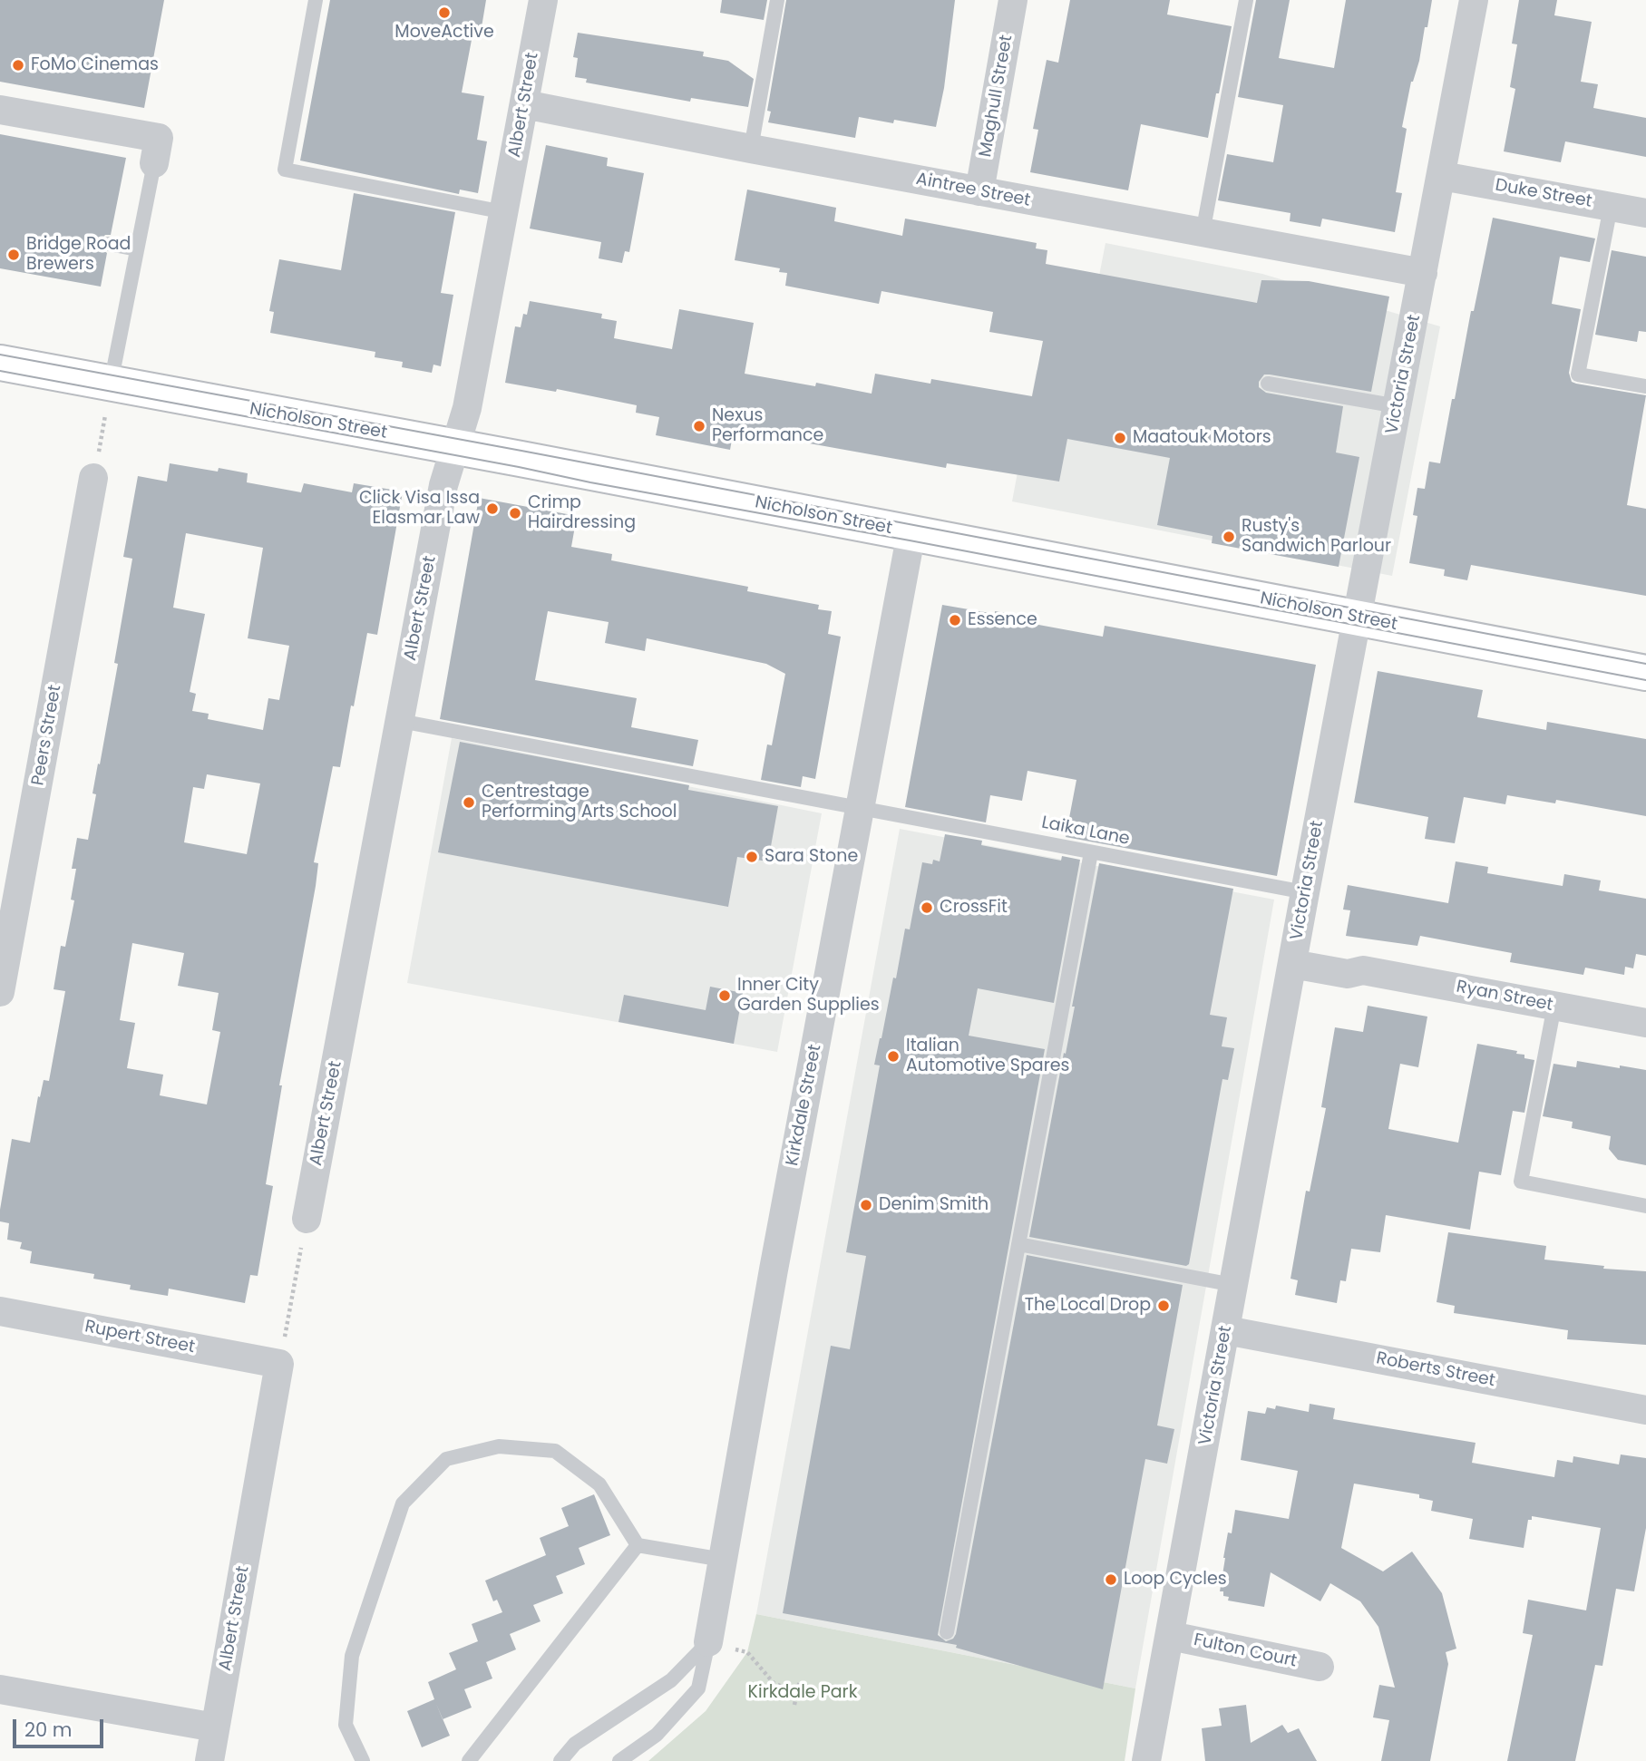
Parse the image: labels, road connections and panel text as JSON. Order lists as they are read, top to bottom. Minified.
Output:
{"streets":{"main road":["Nicholson Street"],"street":["Maghull Street","Albert Street","Aintree Street","Duke Street","Victoria Street","Peers Street","Ryan Street","Kirkdale Street","Rupert Street","Roberts Street","Fulton Court"],"lane":["Laika Lane"]},"crossings":[["Maghull Street","Aintree Street"],["Albert Street","Aintree Street"],["Albert Street","Nicholson Street"],["Albert Street","Laika Lane"],["Albert Street","Rupert Street"],["Aintree Street","Victoria Street"],["Duke Street","Victoria Street"],["Victoria Street","Nicholson Street"],["Victoria Street","Laika Lane"],["Victoria Street","Ryan Street"],["Victoria Street","Roberts Street"],["Victoria Street","Fulton Court"],["Nicholson Street","Kirkdale Street"],["Laika Lane","Kirkdale Street"]],"parks":["Kirkdale Park"],"places":["MoveActive","FoMo Cinemas","Bridge Road Brewers","Nexus Performance","Maatouk Motors","Click Visa Issa Elasmar Law","Crimp Hairdressing","Rusty's Sandwich Parlour","Essence","Centrestage Performing Arts School","Sara Stone","CrossFit","Inner City Garden Supplies","Italian Automotive Spares","Denim Smith","The Local Drop","Loop Cycles"],"scale_bar":"20 m"}
